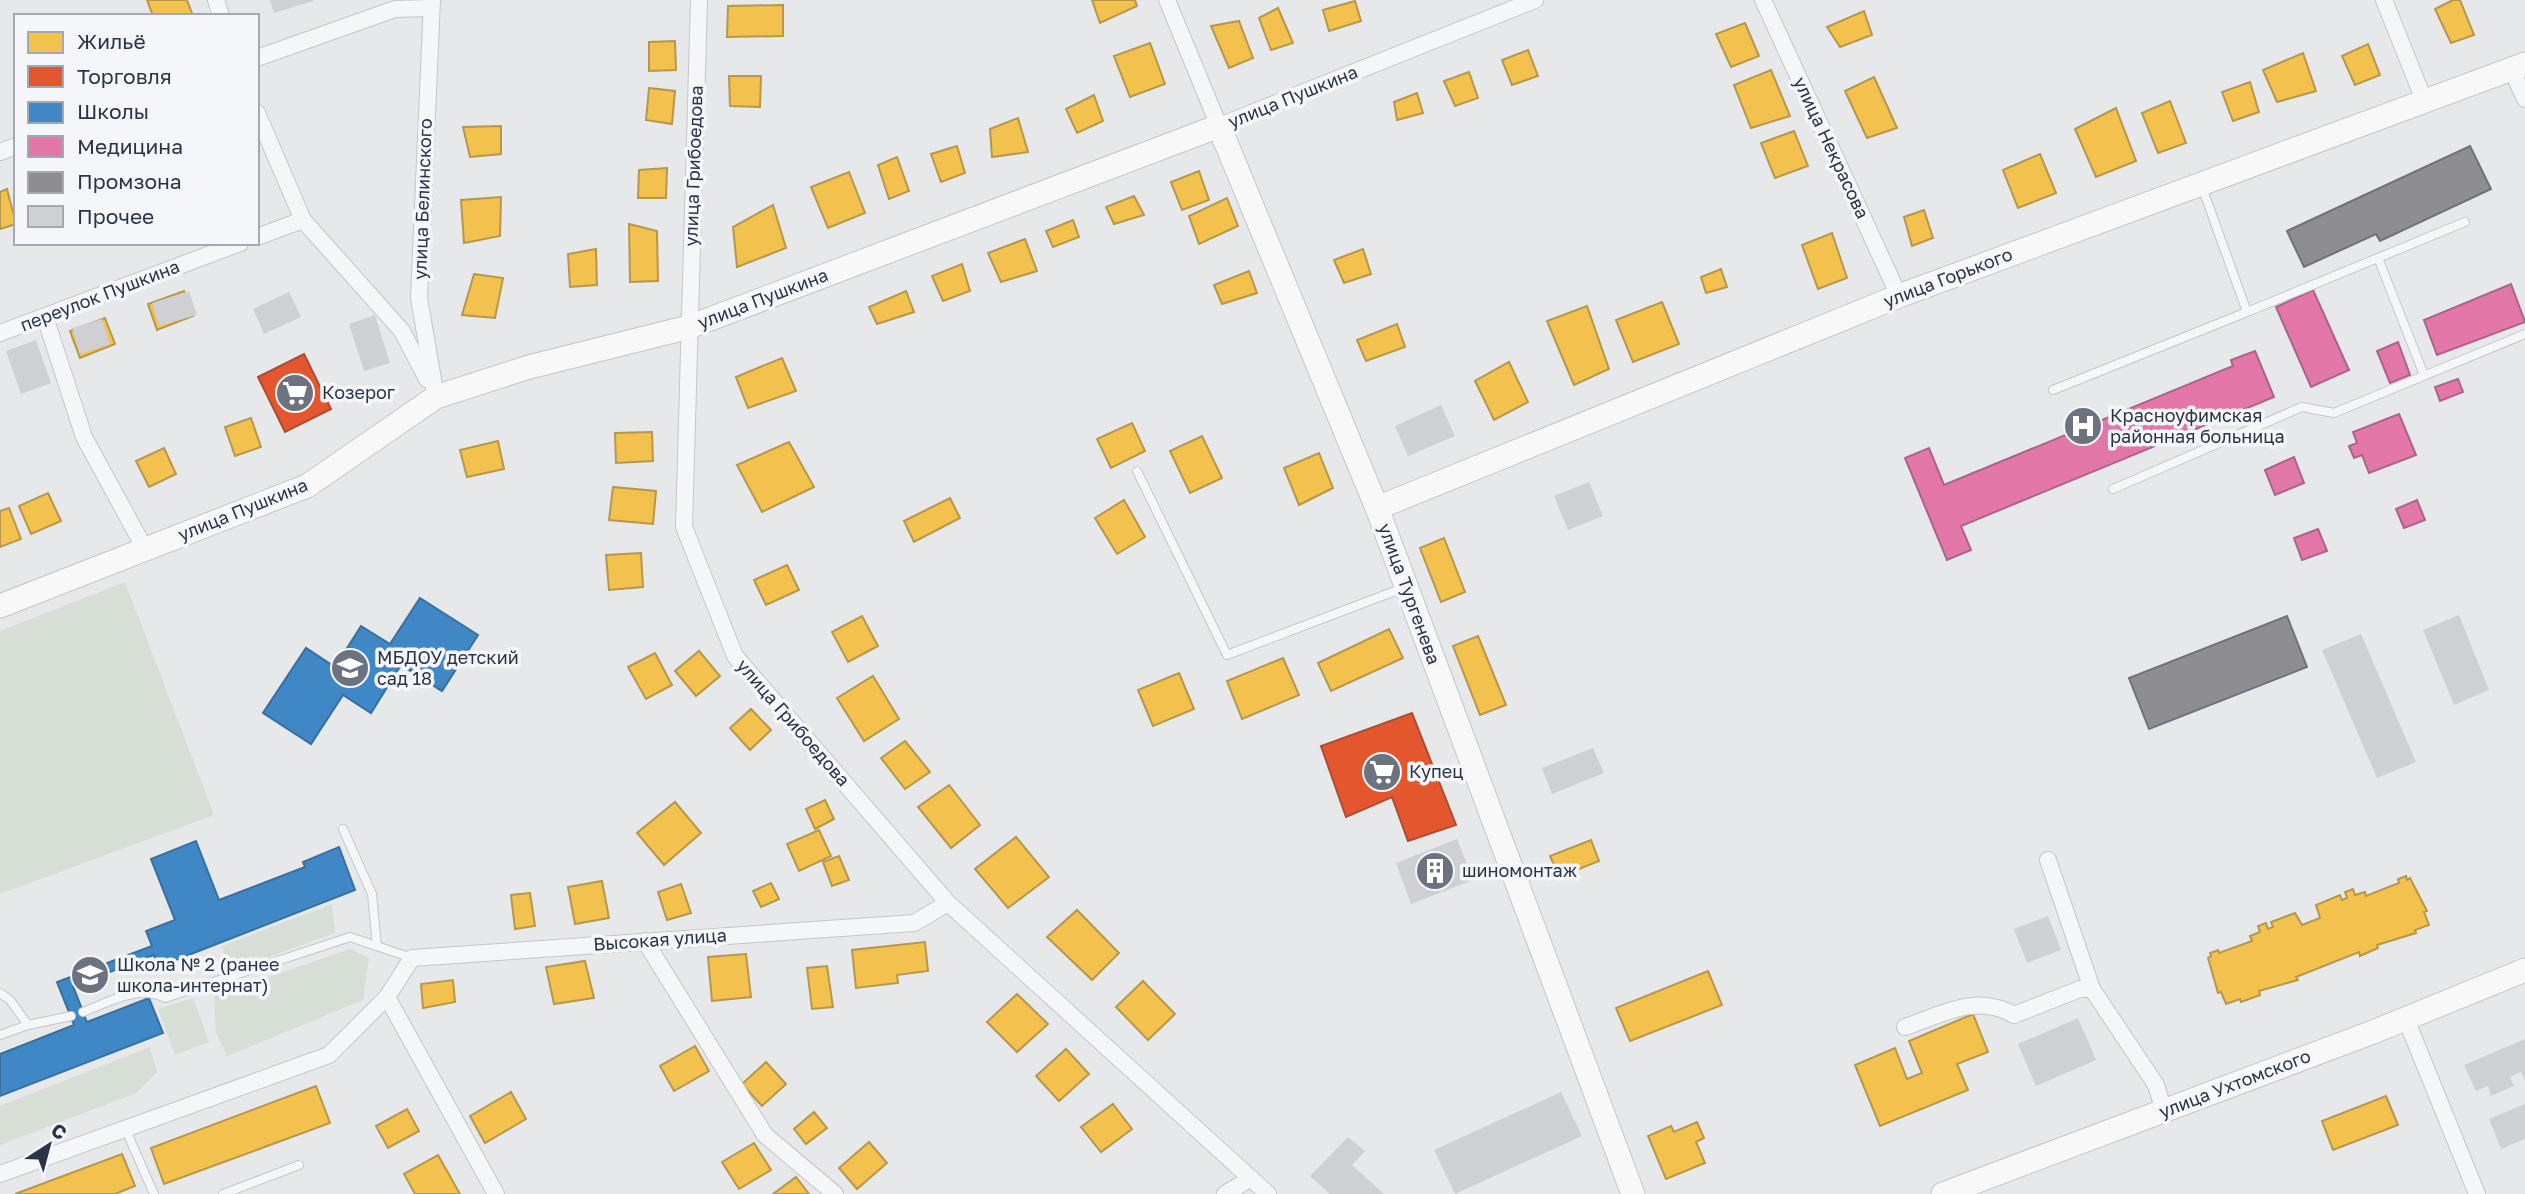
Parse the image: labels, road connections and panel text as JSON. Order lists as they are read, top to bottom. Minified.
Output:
{"streets":{"street":["улица Пушкина","улица Некрасова","улица Грибоедова","улица Белинского","улица Горького","переулок Пушкина","улица Тургенева","Высокая улица","улица Ухтомского"]},"crossings":[["улица Пушкина","улица Грибоедова"],["улица Пушкина","улица Белинского"],["улица Пушкина","улица Тургенева"],["улица Некрасова","улица Горького"],["улица Грибоедова","Высокая улица"],["улица Горького","улица Тургенева"]],"places":{"supermarket":["Козерог","Купец"],"hospital":["Красноуфимская районная больница"],"school or university":["МБДОУ детский сад 18","Школа № 2 (ранее школа-интернат)"],"building":["шиномонтаж"]},"legend":["Жильё","Торговля","Школы","Медицина","Промзона","Прочее"],"north":"top right"}
